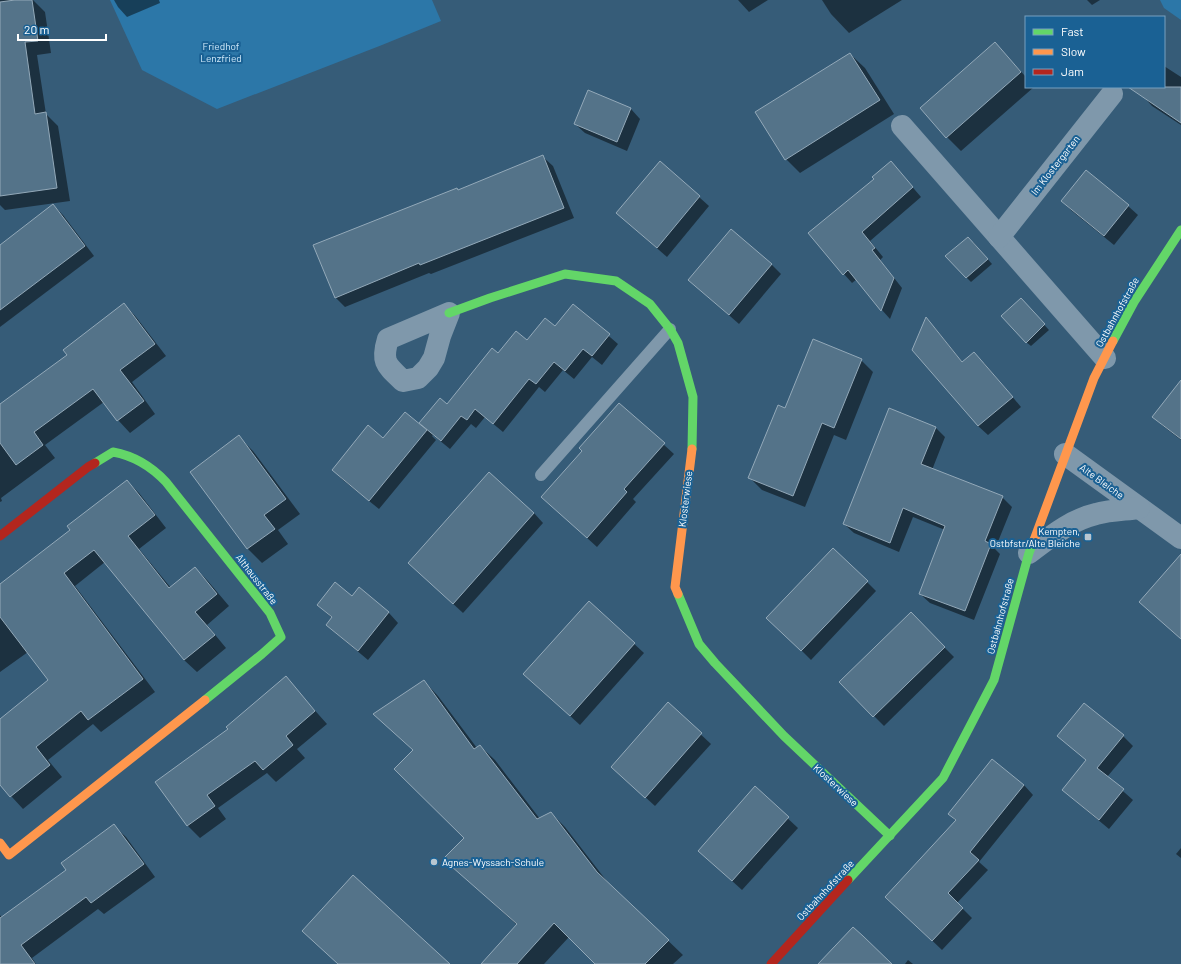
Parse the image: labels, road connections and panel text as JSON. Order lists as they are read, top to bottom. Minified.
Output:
{"streets":{"street":["Im Klostergarten","Ostbahnhofstraße","Alte Bleiche","Klosterwiese","Althausstraße"]},"crossings":[["Ostbahnhofstraße","Alte Bleiche"],["Ostbahnhofstraße","Klosterwiese"]],"parks":["Friedhof Lenzfried"],"places":{"transit":["Kempten, Ostbfstr/Alte Bleiche"],"other":["Agnes-Wyssach-Schule"]},"legend":["Fast","Slow","Jam"],"scale_bar":"20 m"}
